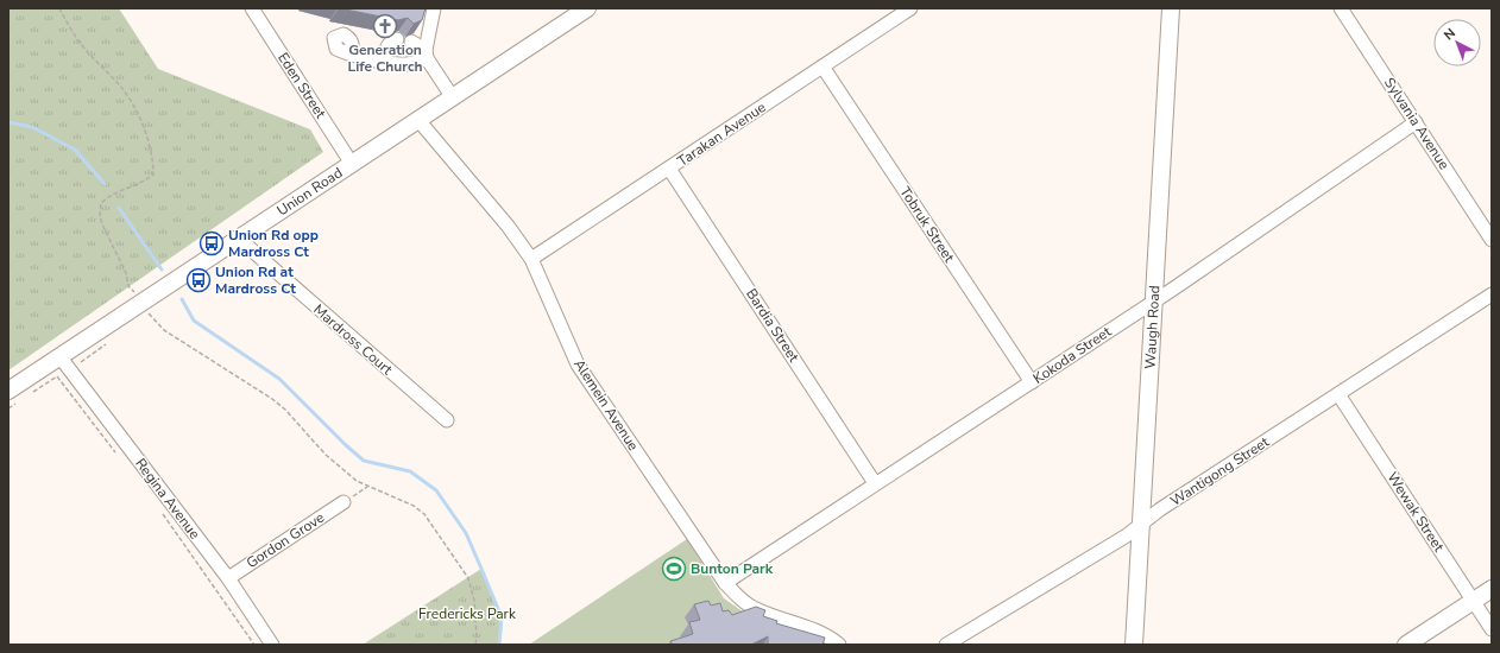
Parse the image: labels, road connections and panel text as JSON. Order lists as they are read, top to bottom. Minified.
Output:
{"streets":{"main road":["Union Road","Waugh Road"],"street":["Eden Street","Sylvania Avenue","Tarakan Avenue","Tobruk Street","Bardia Street","Mardross Court","Kokoda Street","Alemein Avenue","Wantigong Street","Regina Avenue","Wewak Street","Gordon Grove"]},"crossings":[["Eden Street","Union Road"],["Sylvania Avenue","Kokoda Street"],["Tarakan Avenue","Tobruk Street"],["Tarakan Avenue","Bardia Street"],["Tarakan Avenue","Alemein Avenue"],["Union Road","Mardross Court"],["Union Road","Alemein Avenue"],["Union Road","Regina Avenue"],["Tobruk Street","Kokoda Street"],["Bardia Street","Kokoda Street"],["Waugh Road","Kokoda Street"],["Waugh Road","Wantigong Street"],["Kokoda Street","Alemein Avenue"],["Wantigong Street","Wewak Street"],["Regina Avenue","Gordon Grove"]],"parks":["Fredericks Park"],"places":{"church":["Generation Life Church"],"bus stop":["Union Rd opp Mardross Ct","Union Rd at Mardross Ct"],"sports":["Bunton Park"]},"north":"top left"}
